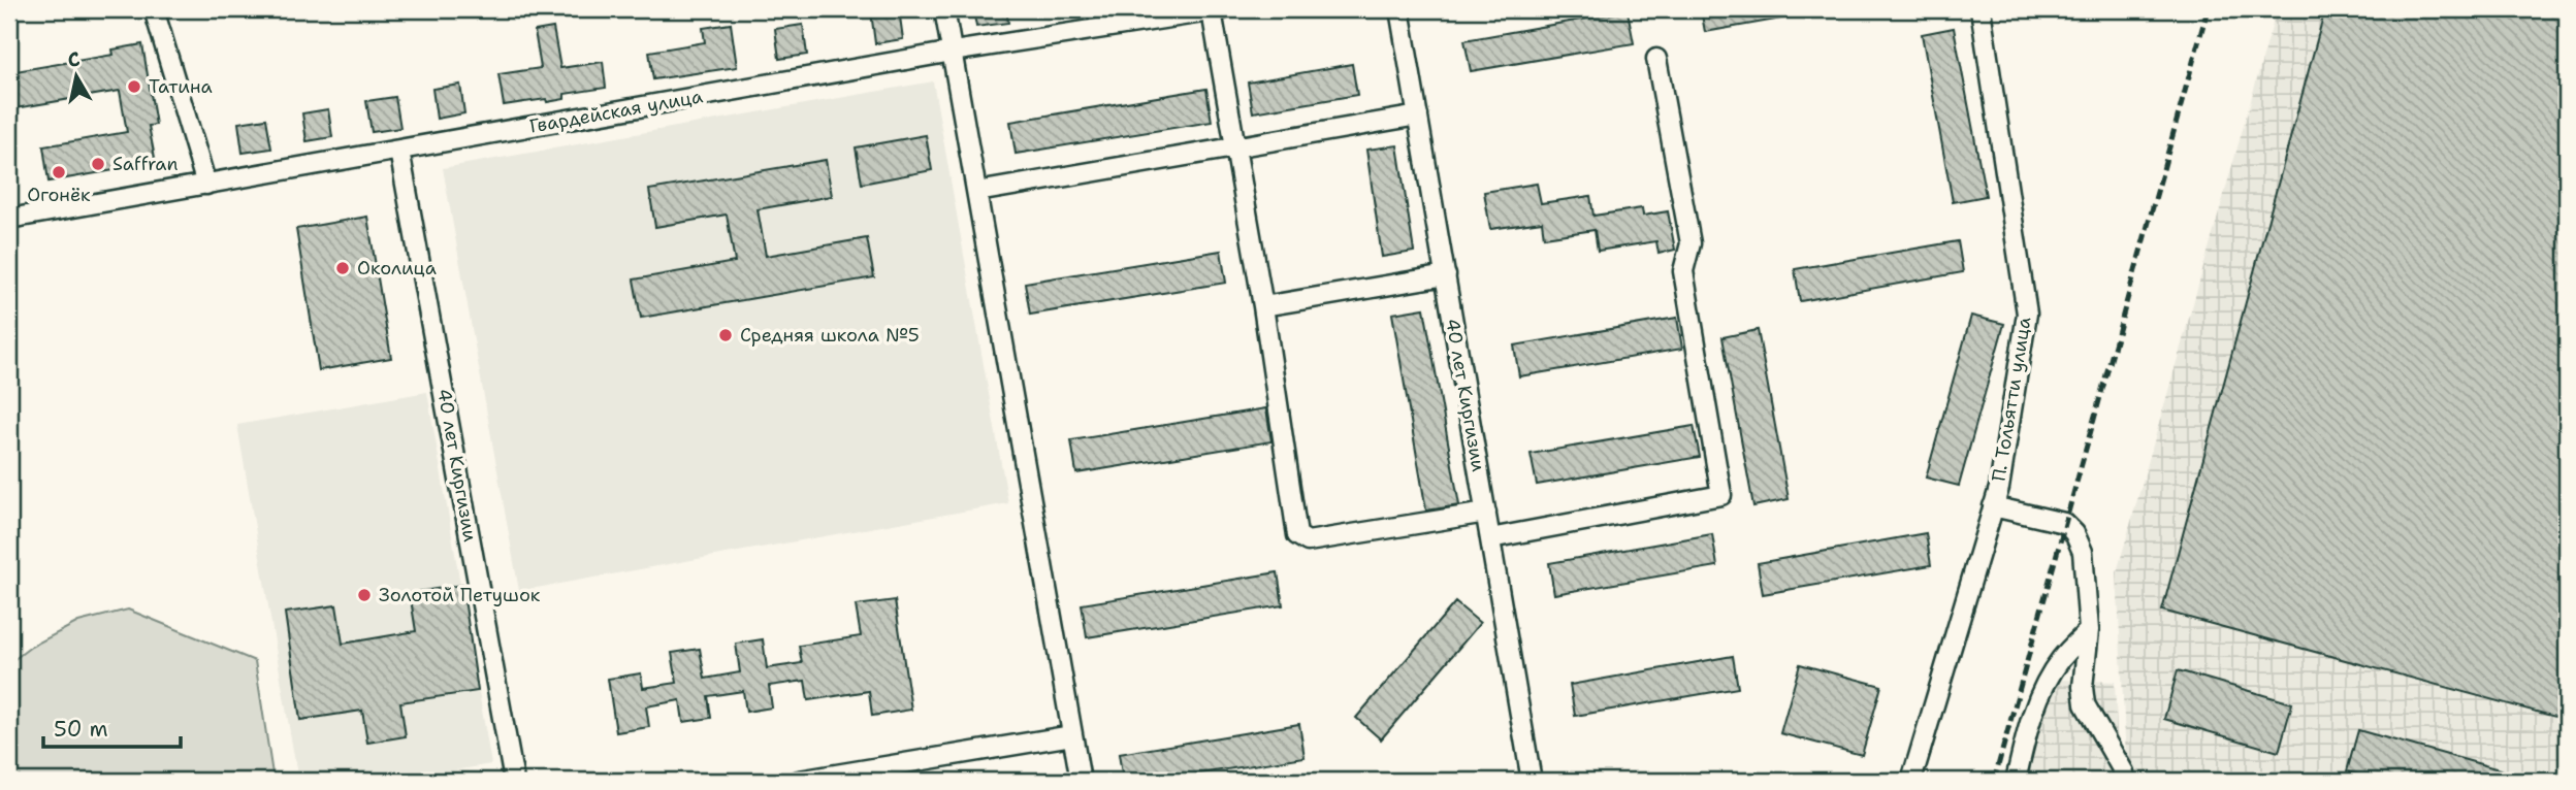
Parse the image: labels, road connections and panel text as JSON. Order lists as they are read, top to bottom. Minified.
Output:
{"streets":{"street":["Гвардейская улица","40 лет Киргизии","П. Тольятти улица"]},"crossings":[["Гвардейская улица","40 лет Киргизии"]],"places":["Татина","Saffran","Огонёк","Околица","Средняя школа №5","Золотой Петушок"],"scale_bar":"50 m","north":"top"}
